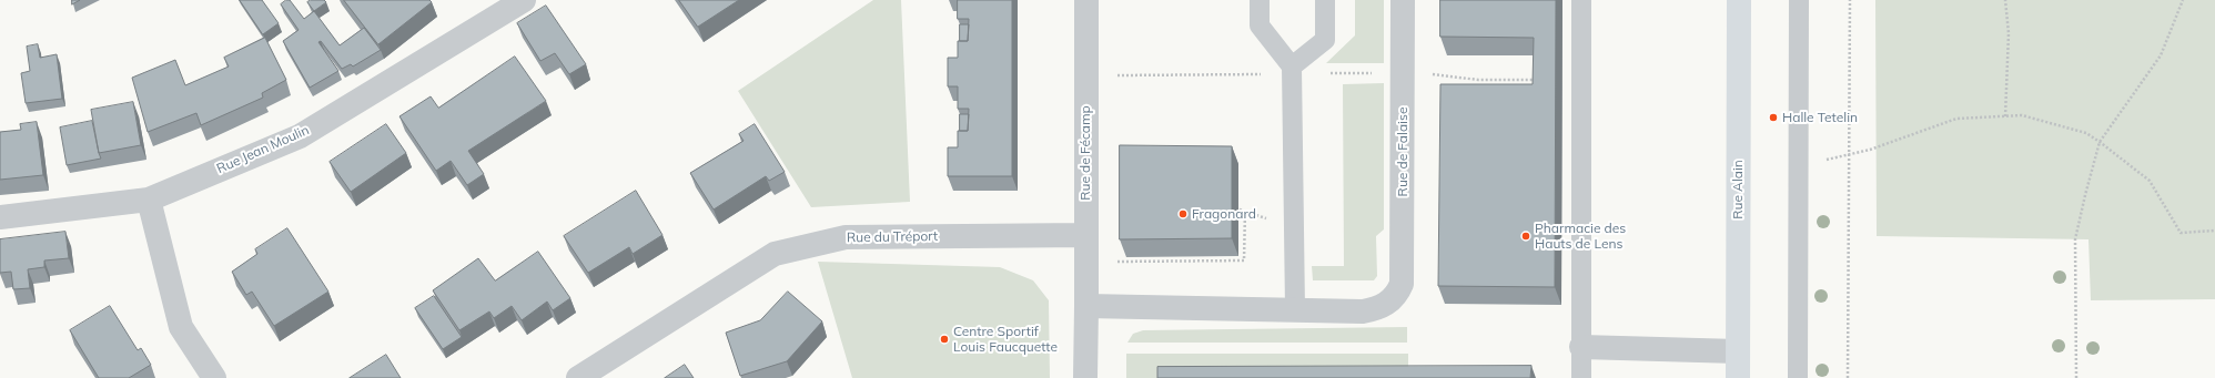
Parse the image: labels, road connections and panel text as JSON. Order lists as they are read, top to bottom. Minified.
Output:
{"streets":{"street":["Rue Jean Moulin","Rue de Falaise","Rue de Fécamp","Rue Alain","Rue du Tréport"]},"crossings":[["Rue de Fécamp","Rue du Tréport"]],"places":["Halle Tetelin","Fragonard","Pharmacie des Hauts de Lens","Centre Sportif Louis Faucquette"]}
